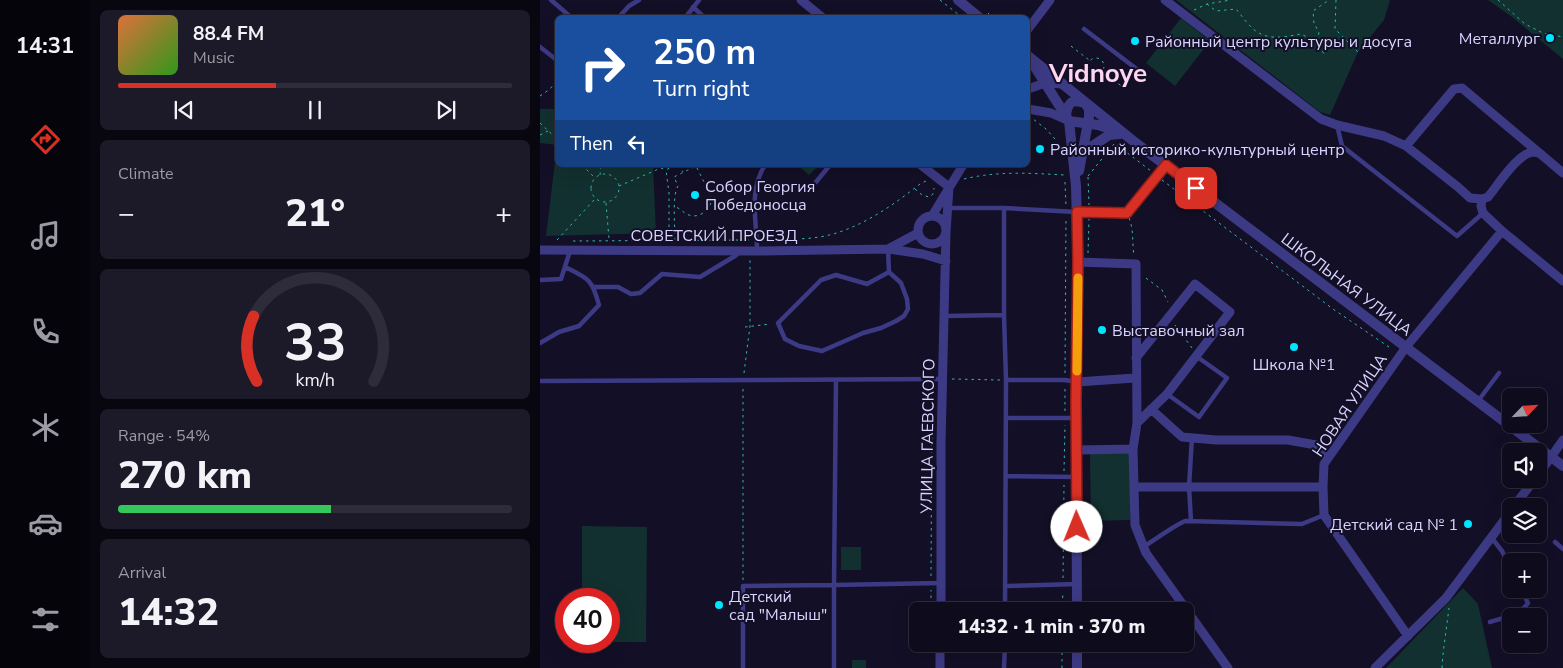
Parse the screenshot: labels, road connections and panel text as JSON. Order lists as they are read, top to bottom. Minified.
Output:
{"streets":{"street":["СОВЕТСКИЙ ПРОЕЗД","ШКОЛЬНАЯ УЛИЦА","НОВАЯ УЛИЦА","УЛИЦА ГАЕВСКОГО"]},"crossings":[["СОВЕТСКИЙ ПРОЕЗД","УЛИЦА ГАЕВСКОГО"],["ШКОЛЬНАЯ УЛИЦА","НОВАЯ УЛИЦА"]],"districts":["Vidnoye"],"places":["Металлург","Районный центр культуры и досуга","Районный историко-культурный центр","Собор Георгия Победоносца","Выставочный зал","Школа №1","Детский сад № 1","Детский сад \"Малыш\""],"north":"top right","page":{"tabs":"14:31","song":["88.4 FM","Music"],"turn":["250 m","Turn right"],"then":"Then","tile":["Climate",["Range · 54%","270 km"],["Arrival","14:32"]],"heat":["−","21°","+"],"map_buttons":["+","−"],"limit":"40","trip":"14:32 · 1 min · 370 m","gauge":["33","km/h"]}}
